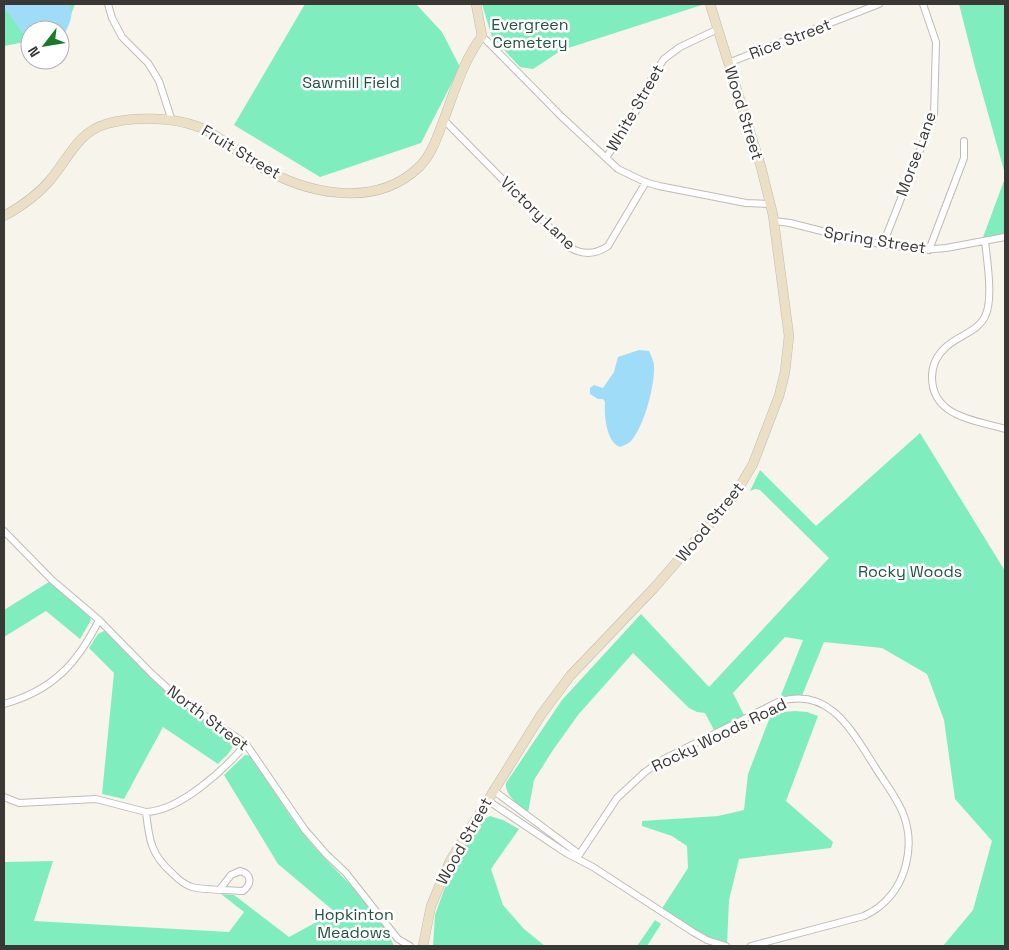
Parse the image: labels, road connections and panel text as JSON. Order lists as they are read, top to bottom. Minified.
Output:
{"streets":{"main road":["Wood Street","Fruit Street"],"street":["Rice Street","White Street","Morse Lane","Victory Lane","Spring Street","North Street","Rocky Woods Road"]},"crossings":[["Rice Street","Wood Street"],["White Street","Wood Street"],["Wood Street","Spring Street"],["Fruit Street","Victory Lane"],["Morse Lane","Spring Street"]],"parks":["Evergreen Cemetery","Sawmill Field","Rocky Woods","Hopkinton Meadows"],"north":"bottom left"}
